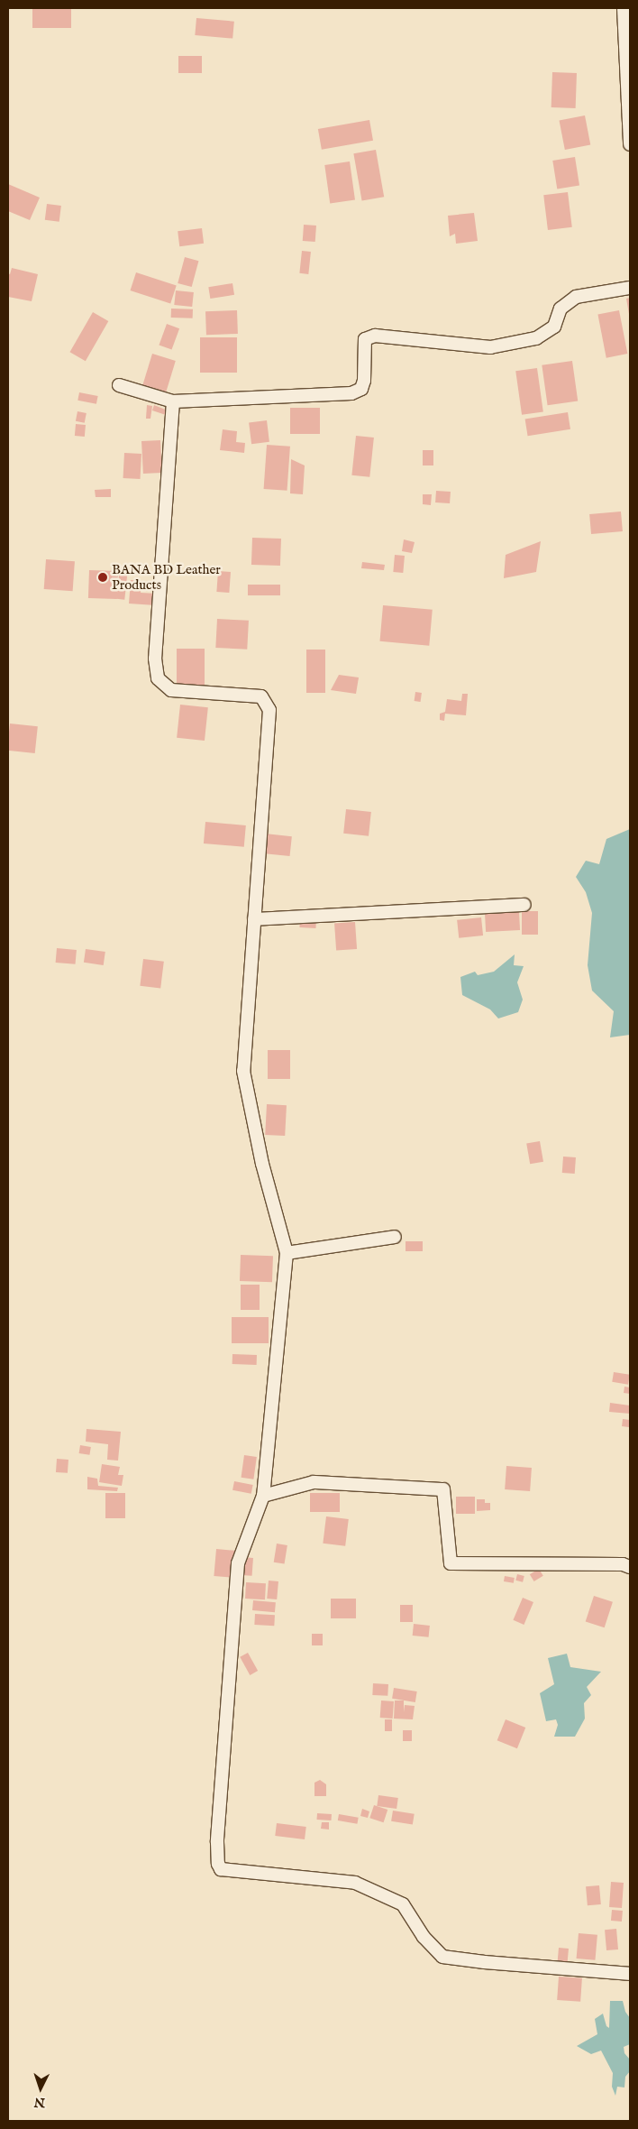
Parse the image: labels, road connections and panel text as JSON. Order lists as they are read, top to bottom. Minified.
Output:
{"places":["BANA BD Leather Products"],"north":"bottom"}
